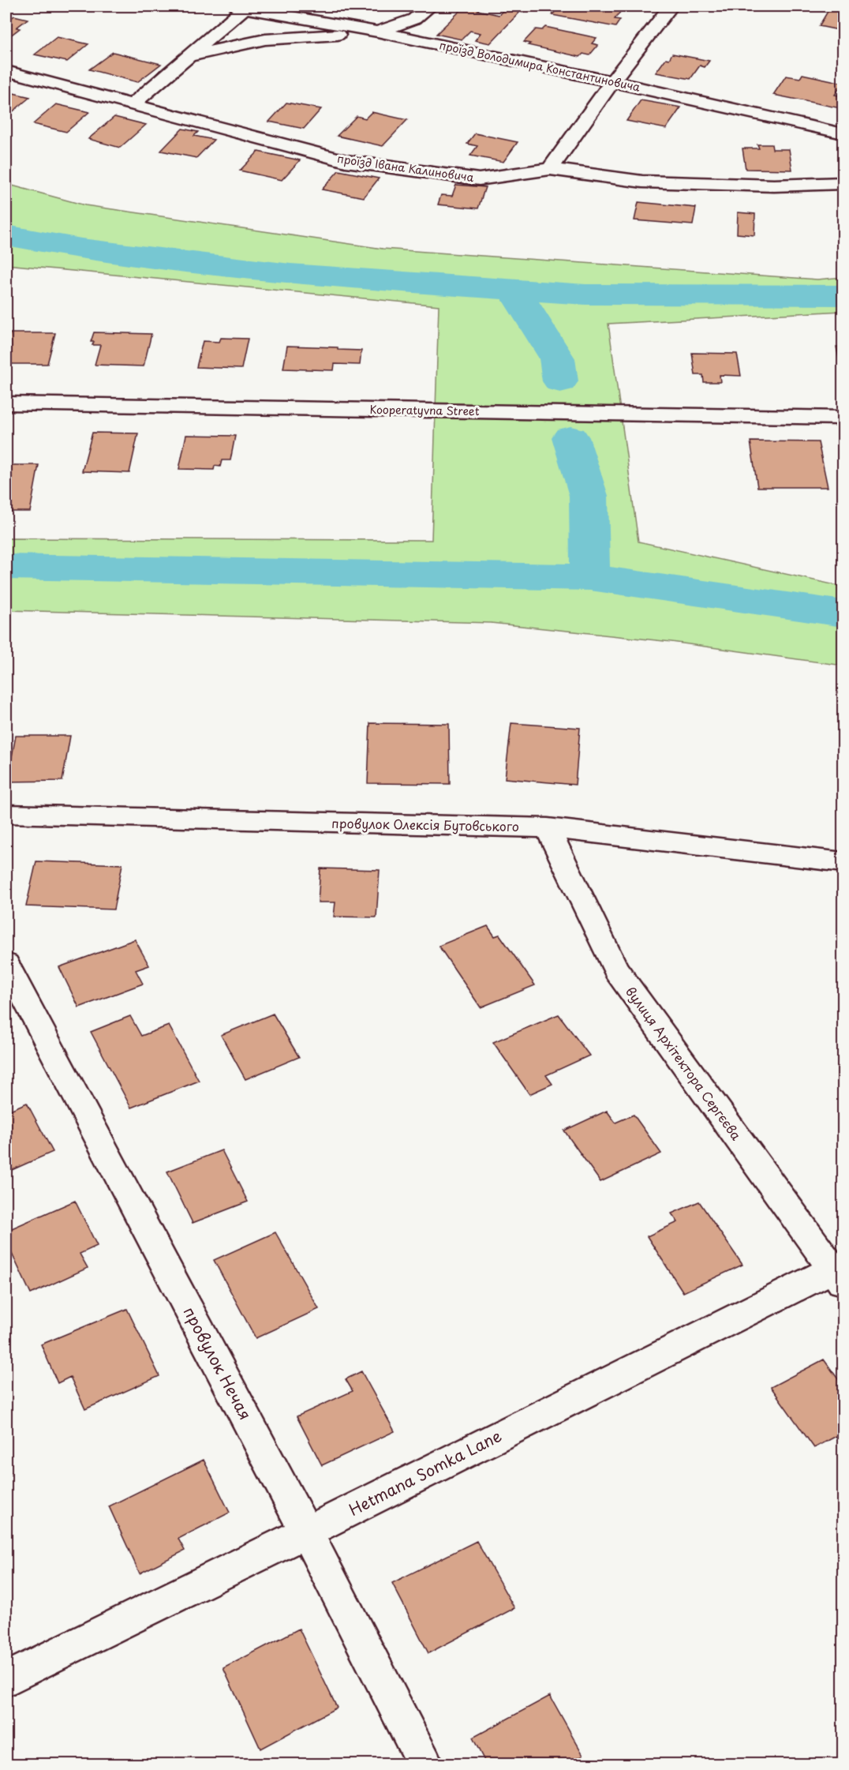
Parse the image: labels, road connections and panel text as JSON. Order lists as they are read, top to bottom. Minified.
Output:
{"streets":{"street":["проїзд Володимира Константиновича","проїзд Івана Калиновича","Kooperatyvna Street","провулок Олексія Бутовського","вулиця Архітектора Сергєєва","провулок Нечая","Hetmana Somka Lane"]},"crossings":[["провулок Олексія Бутовського","вулиця Архітектора Сергєєва"],["вулиця Архітектора Сергєєва","Hetmana Somka Lane"],["провулок Нечая","Hetmana Somka Lane"]]}
